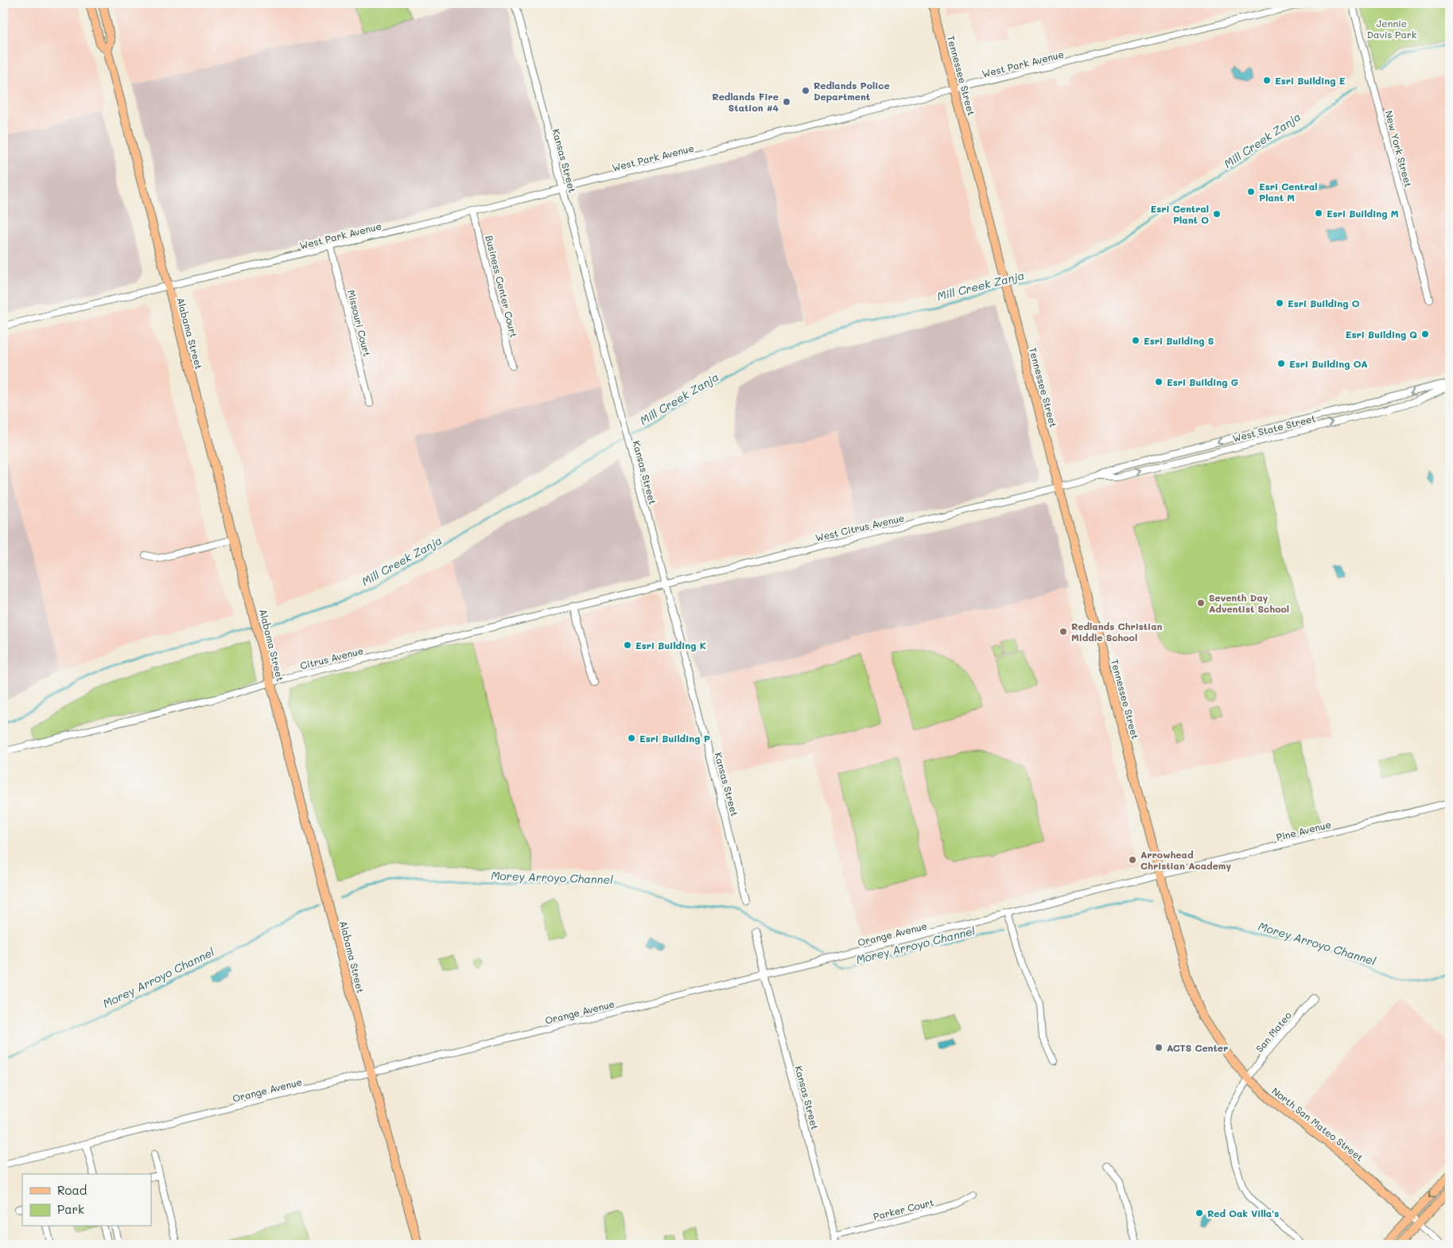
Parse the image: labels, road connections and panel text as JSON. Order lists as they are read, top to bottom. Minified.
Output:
{"streets":{"main road":["Tennessee Street","Alabama Street","North San Mateo Street"],"street":["West Park Avenue","New York Street","Kansas Street","Business Center Court","Missouri Court","West State Street","West Citrus Avenue","Citrus Avenue","Pine Avenue","Orange Avenue","San Mateo","Parker Court"]},"crossings":[["West Park Avenue","Tennessee Street"],["West Park Avenue","Kansas Street"],["West Park Avenue","Business Center Court"],["West Park Avenue","Missouri Court"],["West Park Avenue","Alabama Street"],["Tennessee Street","West State Street"],["Tennessee Street","West Citrus Avenue"],["Tennessee Street","Pine Avenue"],["Tennessee Street","Orange Avenue"],["Tennessee Street","San Mateo"],["Tennessee Street","North San Mateo Street"],["Kansas Street","West Citrus Avenue"],["Kansas Street","Citrus Avenue"],["Kansas Street","Orange Avenue"],["Kansas Street","Parker Court"],["Alabama Street","Citrus Avenue"],["Alabama Street","Orange Avenue"],["West State Street","West Citrus Avenue"],["West Citrus Avenue","Citrus Avenue"],["Pine Avenue","Orange Avenue"],["San Mateo","North San Mateo Street"]],"water":["Mill Creek Zanja","Morey Arroyo Channel"],"parks":["Jennie Davis Park"],"places":["Esri Building E","Redlands Police Department","Redlands Fire Station #4","Esri Central Plant M","Esri Building M","Esri Central Plant O","Esri Building O","Esri Building Q","Esri Building S","Esri Building OA","Esri Building G","Seventh Day Adventist School","Redlands Christian Middle School","Esri Building K","Esri Building P","Arrowhead Christian Academy","ACTS Center","Red Oak Villa's"],"legend":["Road","Park"]}
